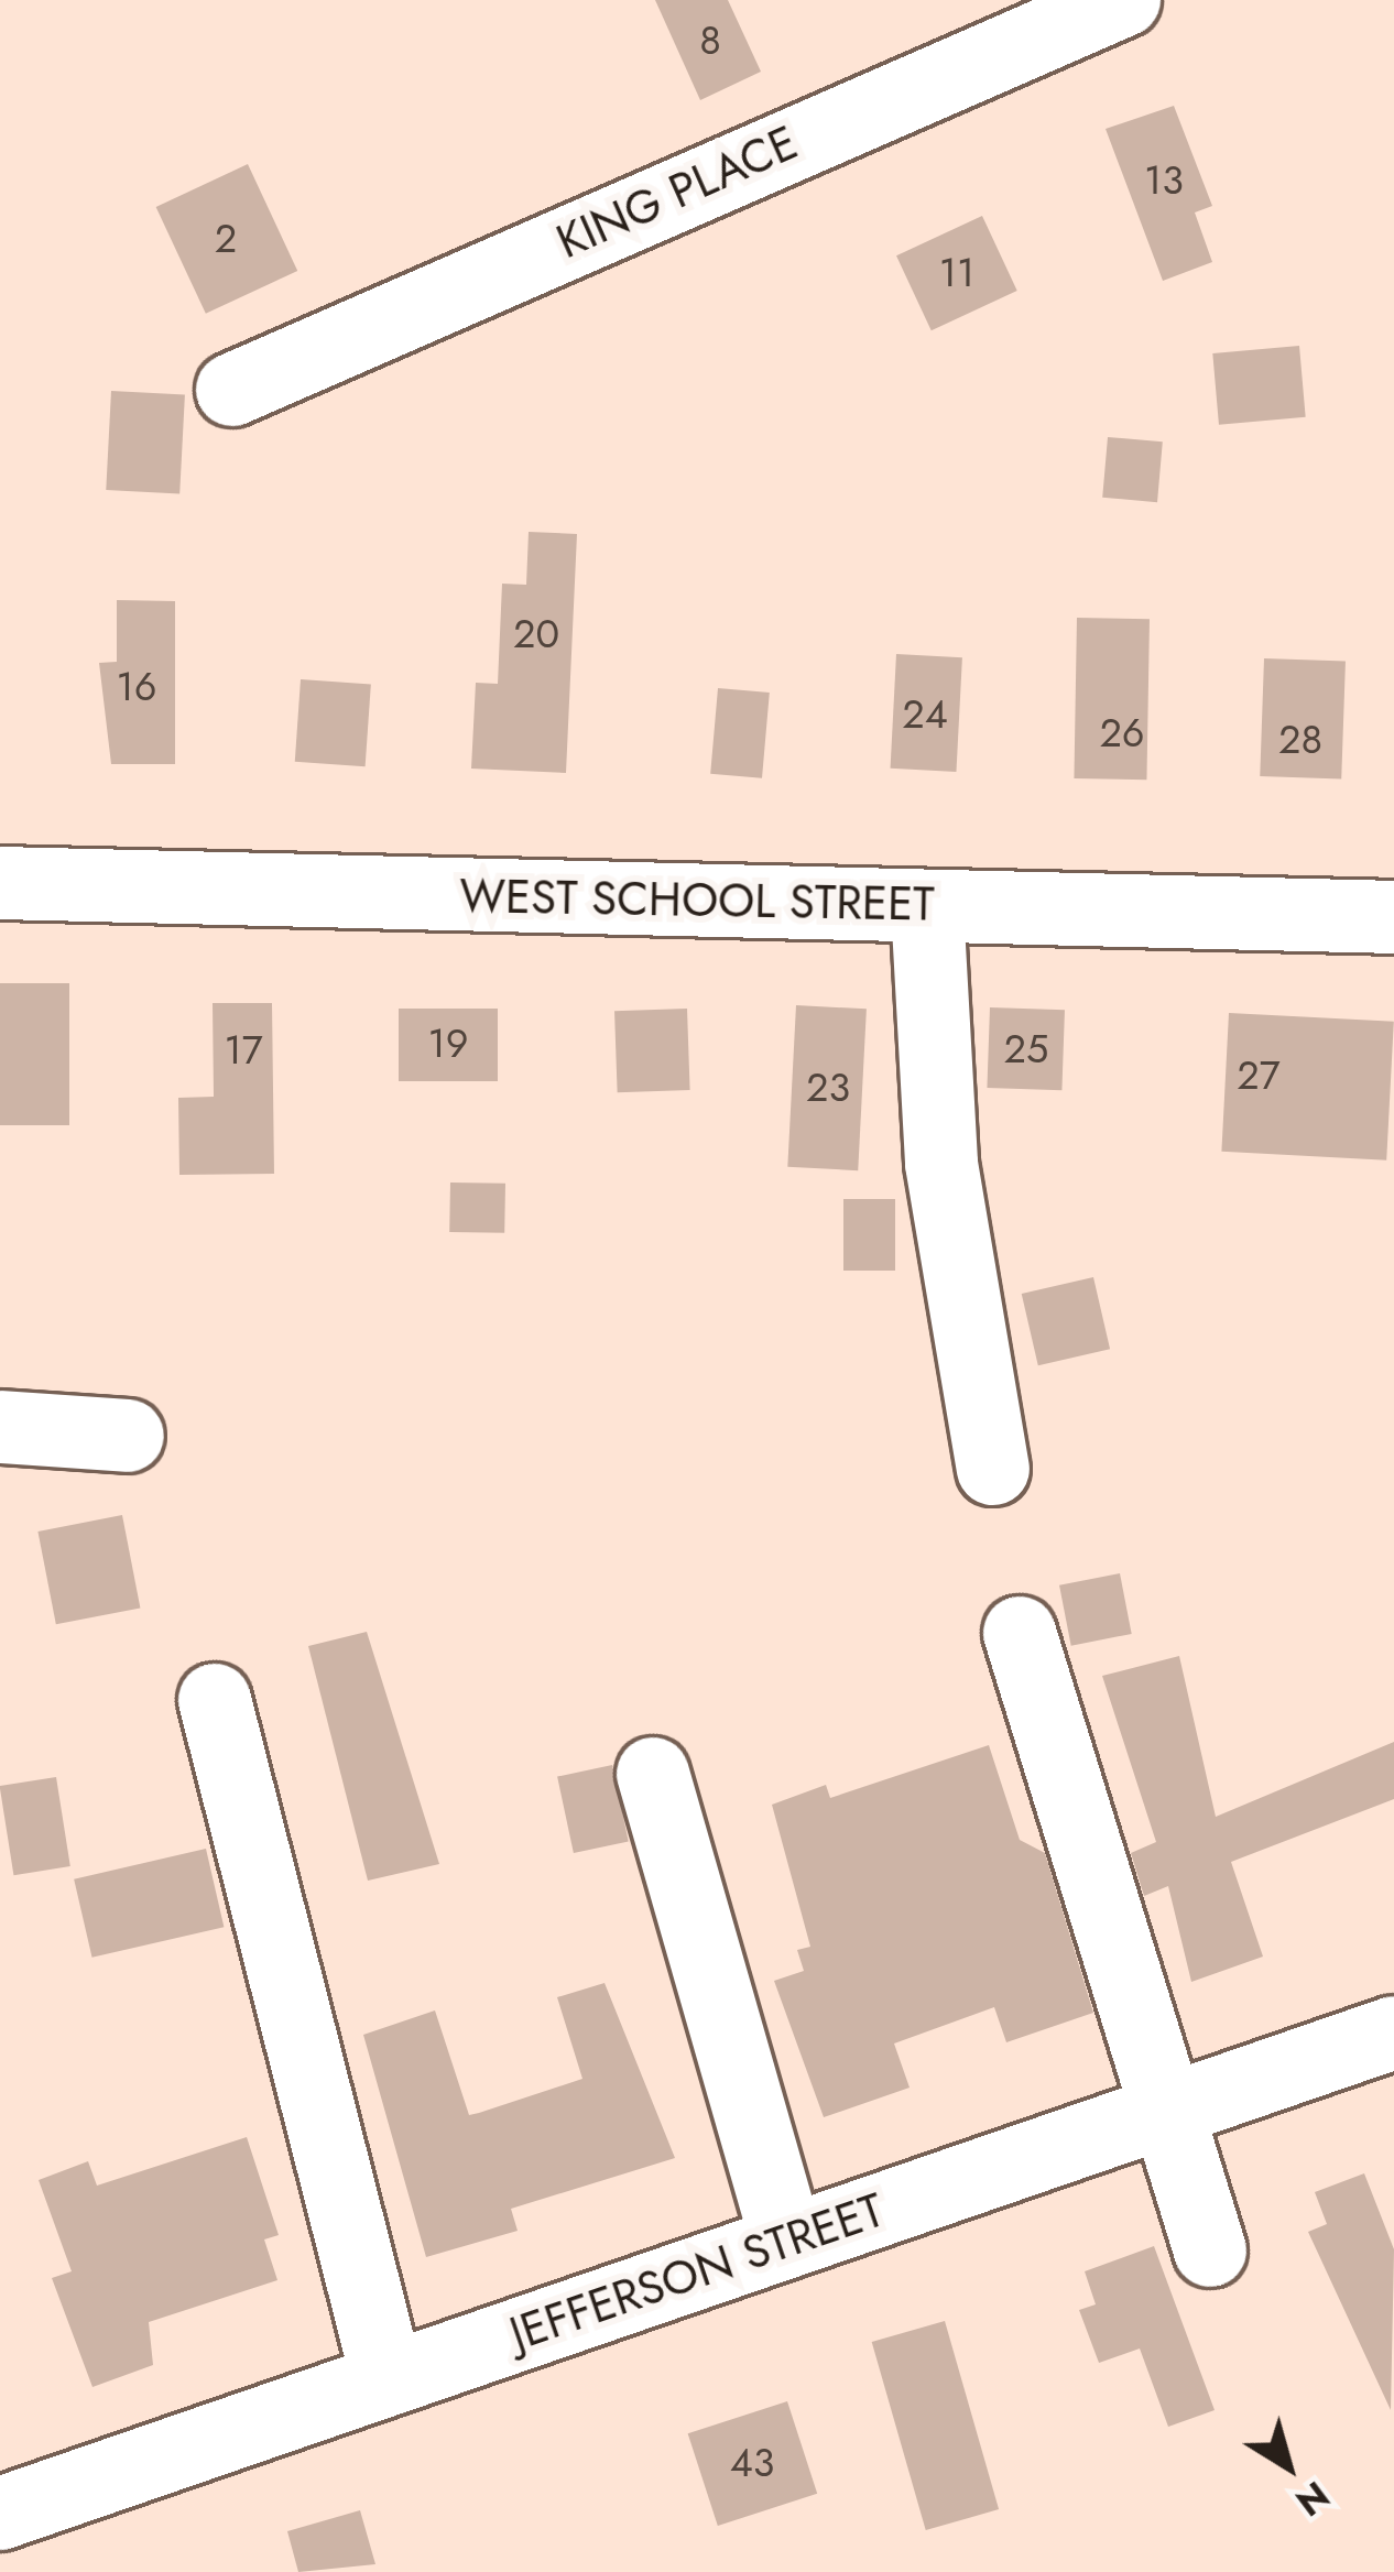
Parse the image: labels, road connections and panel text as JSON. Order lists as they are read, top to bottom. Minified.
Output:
{"streets":{"street":["KING PLACE","WEST SCHOOL STREET","JEFFERSON STREET"]},"house_numbers":["8","13","2","11","20","16","24","26","28","19","25","17","27","23","43"],"north":"bottom right"}
